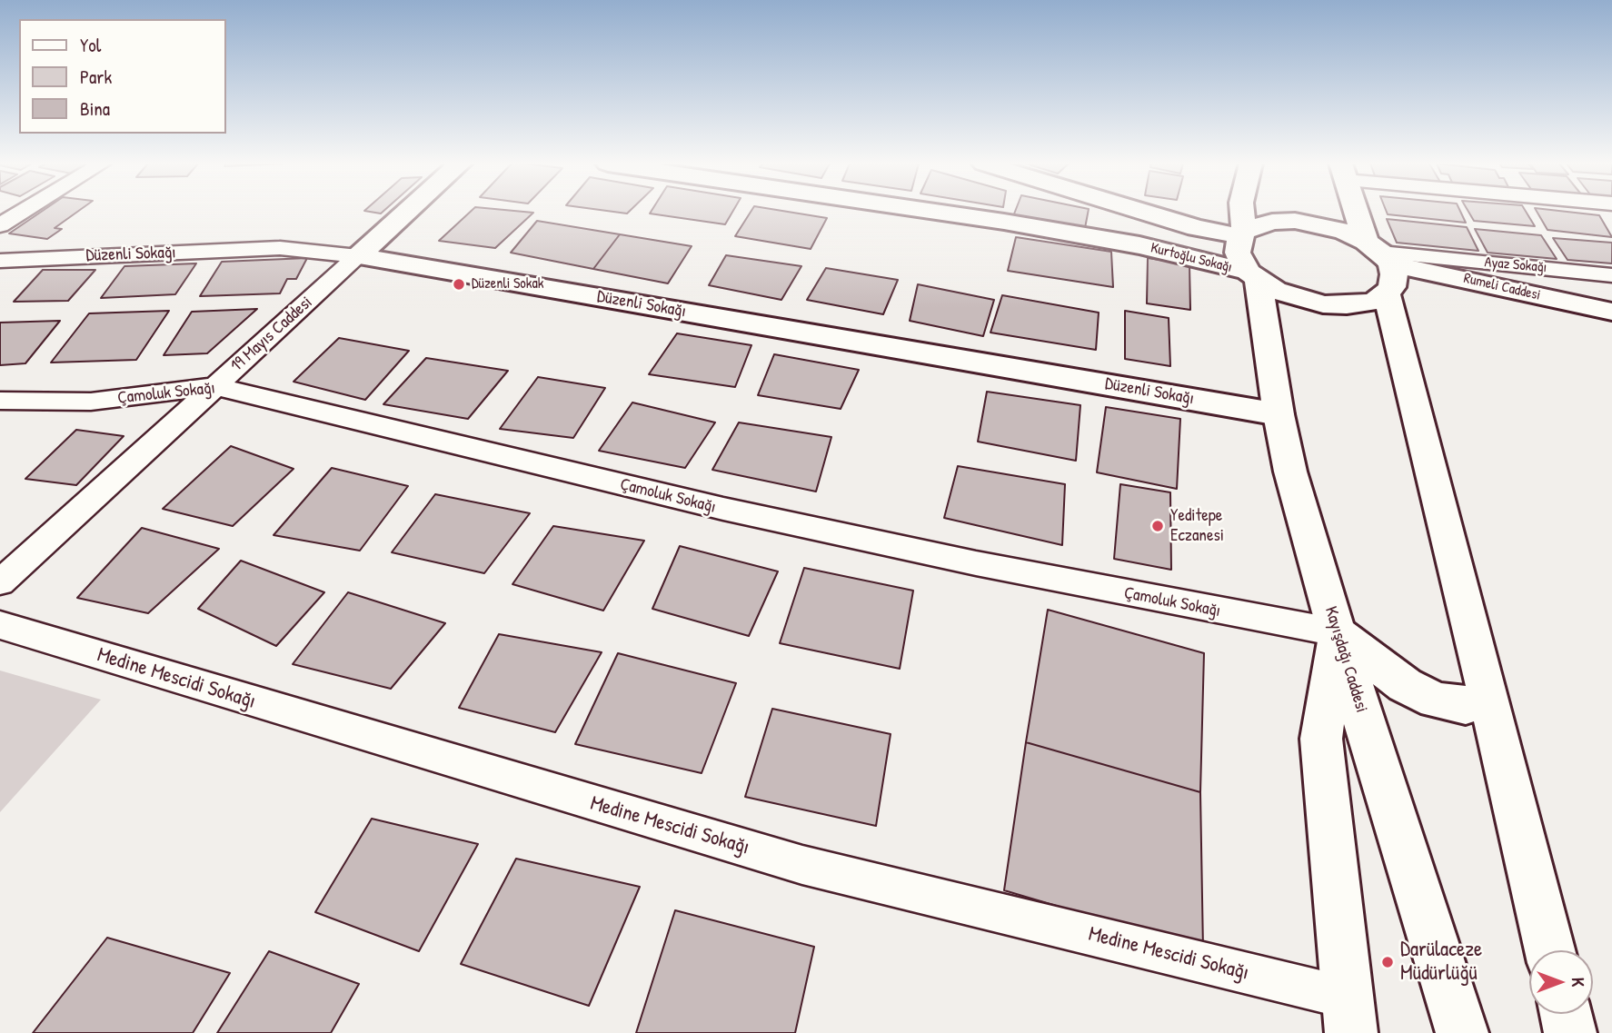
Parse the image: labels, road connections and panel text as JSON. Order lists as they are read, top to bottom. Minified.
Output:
{"streets":{"main road":["Düzenli Sokağı","Kurtoğlu Sokağı","Rumeli Caddesi","19 Mayıs Caddesi","Kayışdağı Caddesi"],"street":["Ayaz Sokağı","Çamoluk Sokağı","Medine Mescidi Sokağı"]},"crossings":[["Düzenli Sokağı","19 Mayıs Caddesi"],["Düzenli Sokağı","Kayışdağı Caddesi"],["Kurtoğlu Sokağı","Kayışdağı Caddesi"],["Ayaz Sokağı","Rumeli Caddesi"],["19 Mayıs Caddesi","Çamoluk Sokağı"],["Çamoluk Sokağı","Kayışdağı Caddesi"]],"places":["Düzenli Sokak","Yeditepe Eczanesi","Darülaceze Müdürlüğü"],"legend":["Yol","Park","Bina"],"north":"right"}
